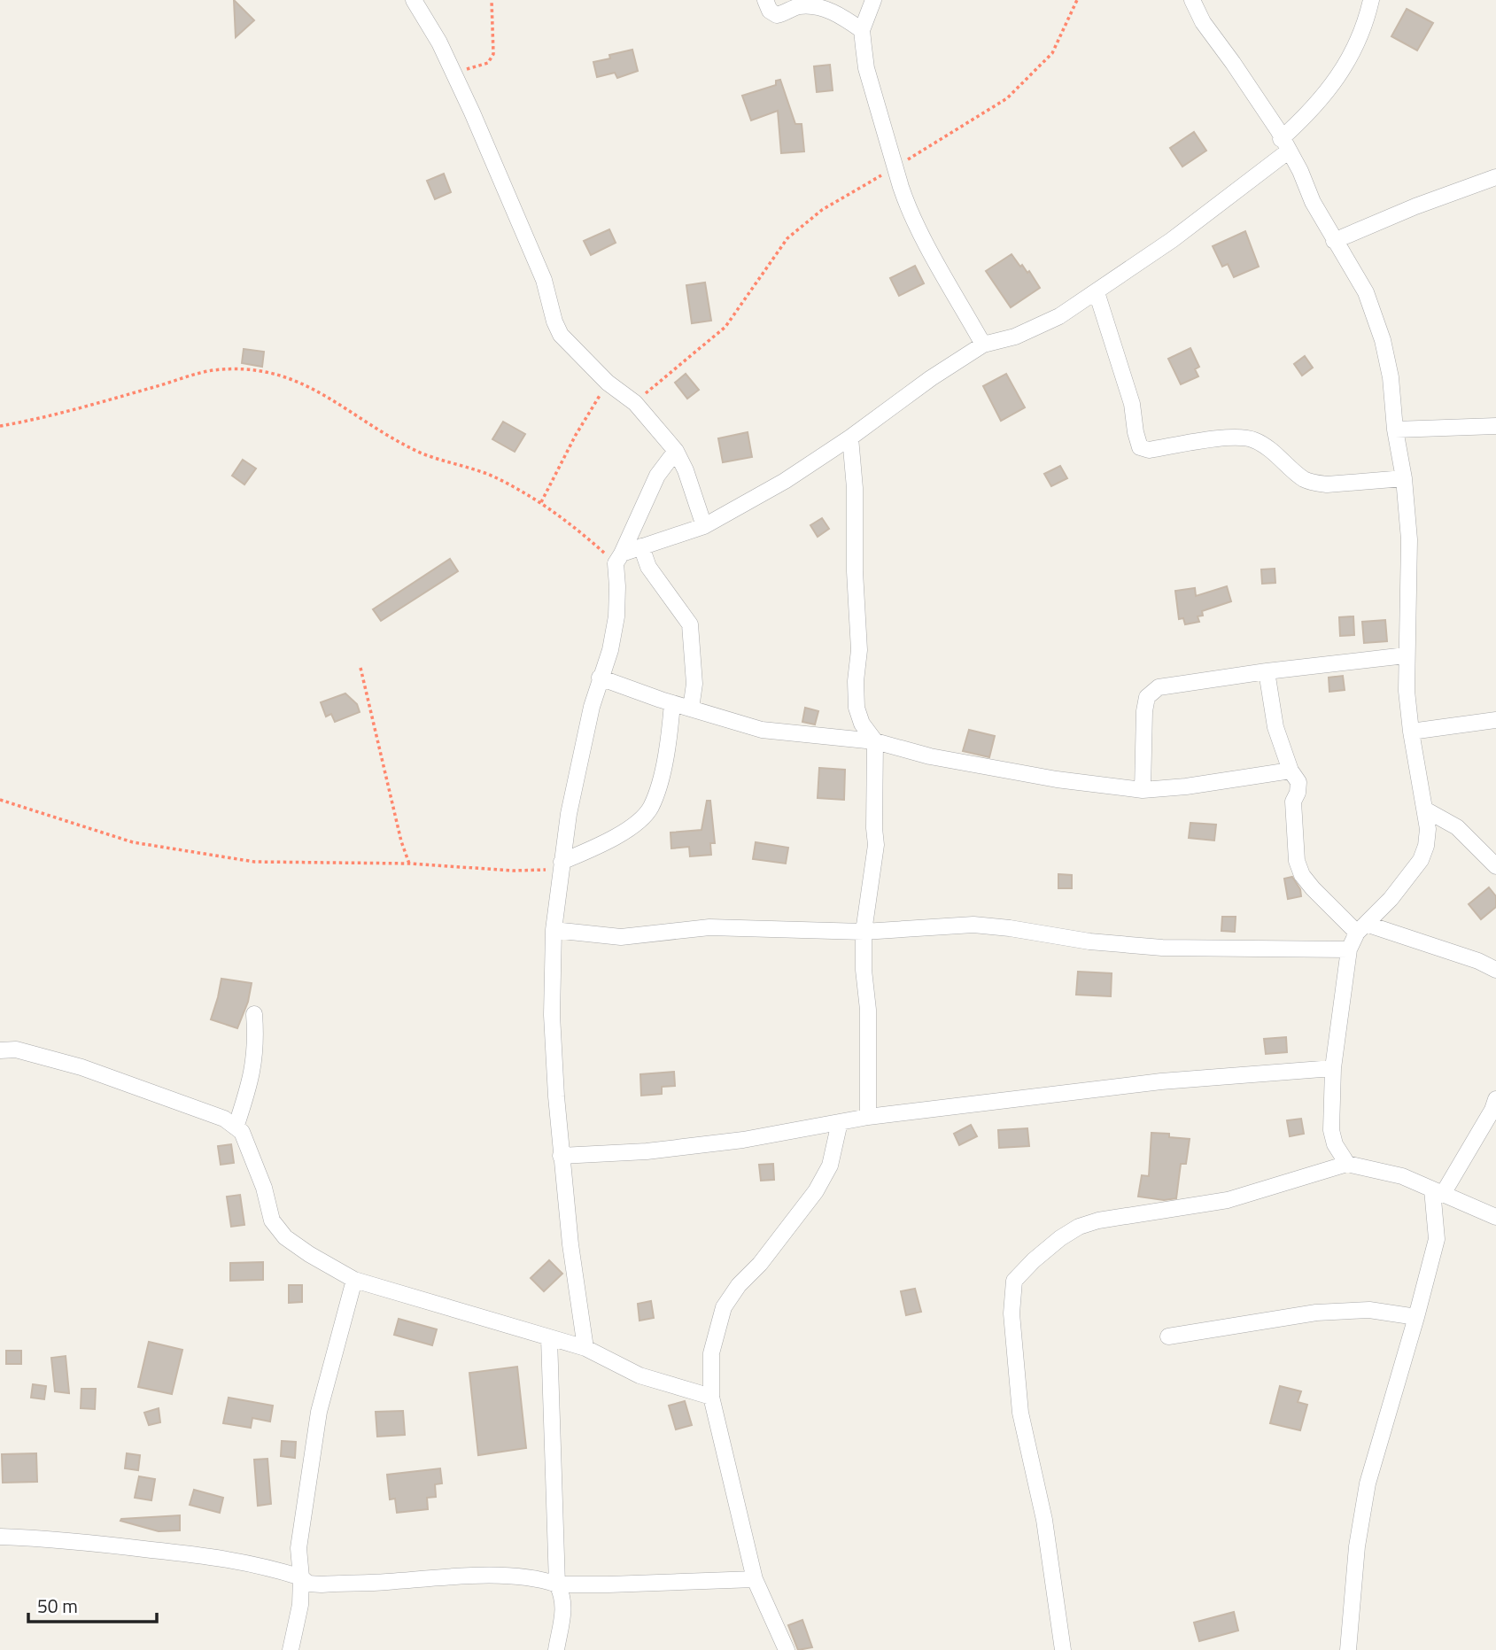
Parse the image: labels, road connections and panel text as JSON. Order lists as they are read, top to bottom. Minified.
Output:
{"scale_bar":"50 m"}
